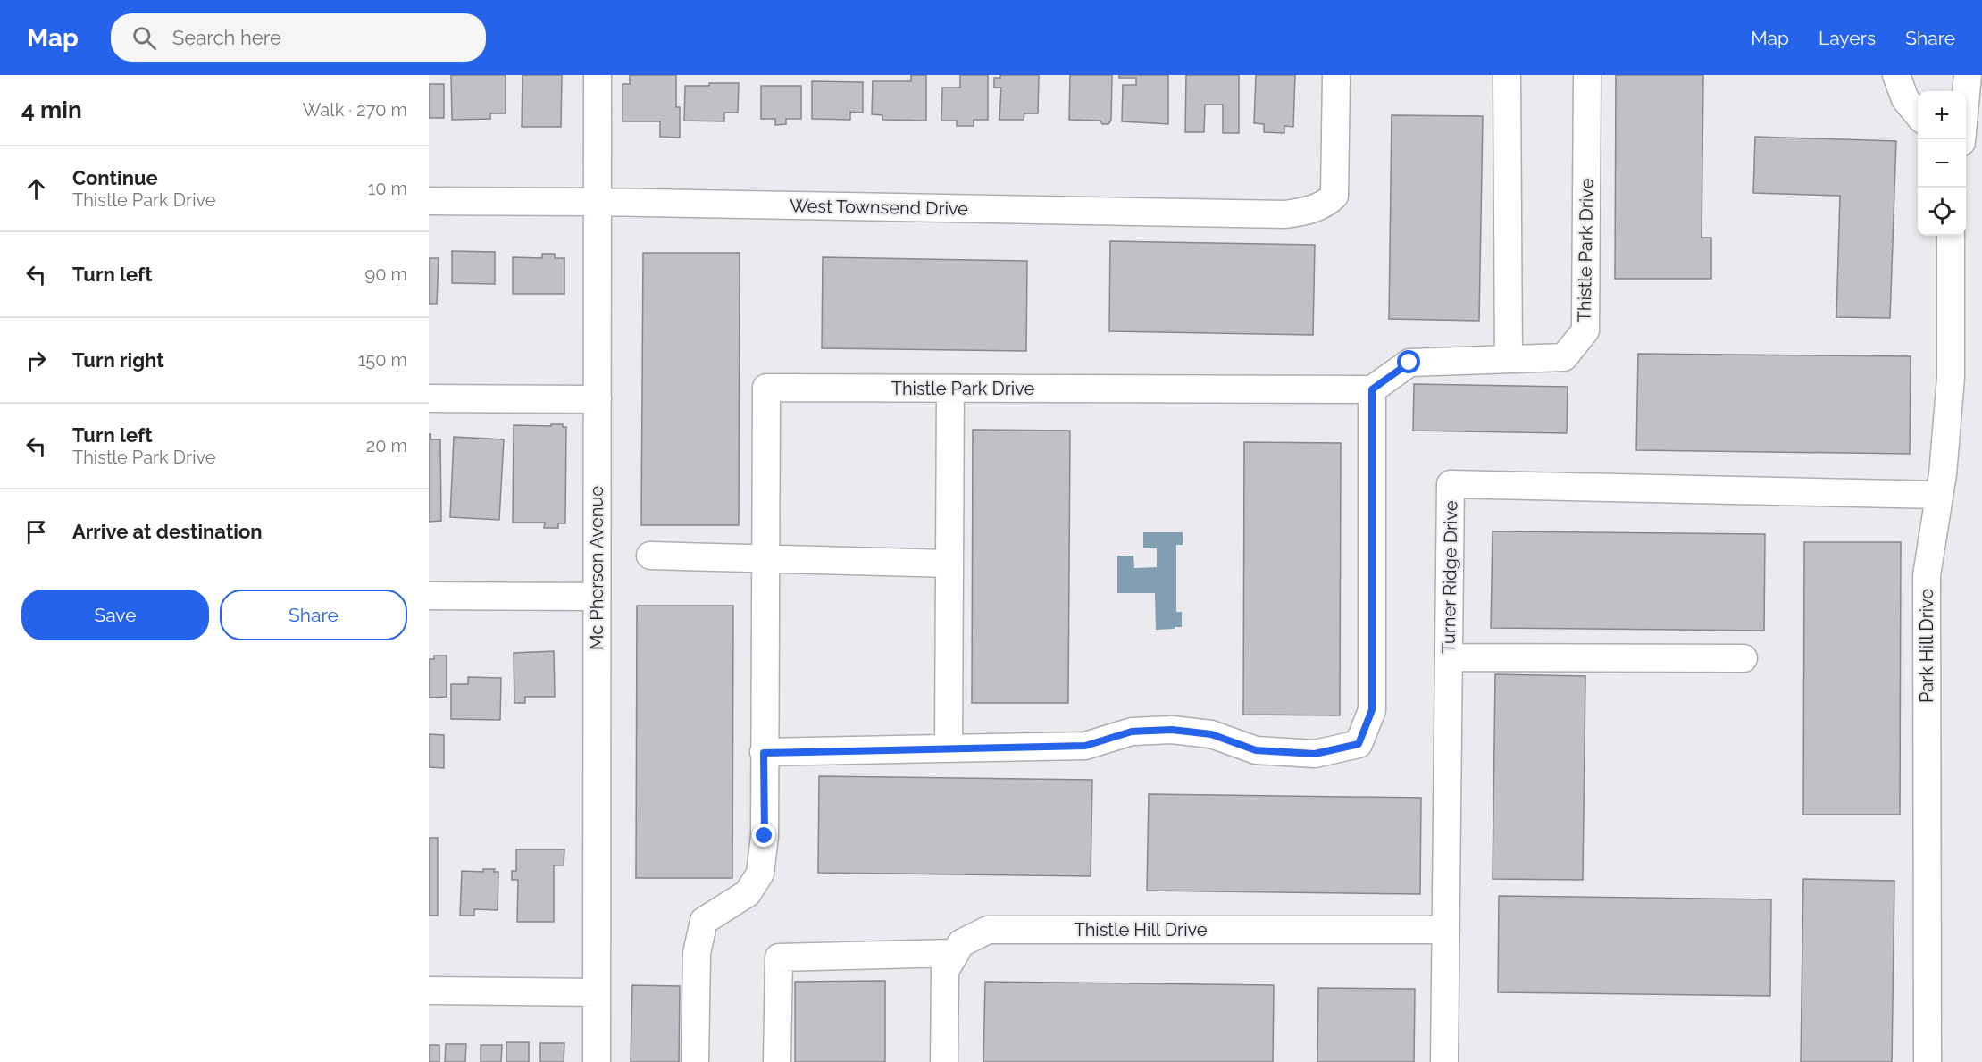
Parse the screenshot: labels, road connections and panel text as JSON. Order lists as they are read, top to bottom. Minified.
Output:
{"streets":{"street":["West Townsend Drive","Thistle Park Drive","Mc Pherson Avenue","Turner Ridge Drive","Park Hill Drive","Thistle Hill Drive"]},"crossings":[["West Townsend Drive","Mc Pherson Avenue"],["Turner Ridge Drive","Park Hill Drive"],["Turner Ridge Drive","Thistle Hill Drive"]],"page":{"header":"Map","search":"Search here","nav":["Map","Layers","Share"],"heading":["4 min","Walk · 270 m"],"map_buttons":["+","−"],"list":[["Continue","Thistle Park Drive","10 m"],["Turn left","90 m"],["Turn right","150 m"],["Turn left","Thistle Park Drive","20 m"],"Arrive at destination"],"buttons":["Save","Share"]}}
